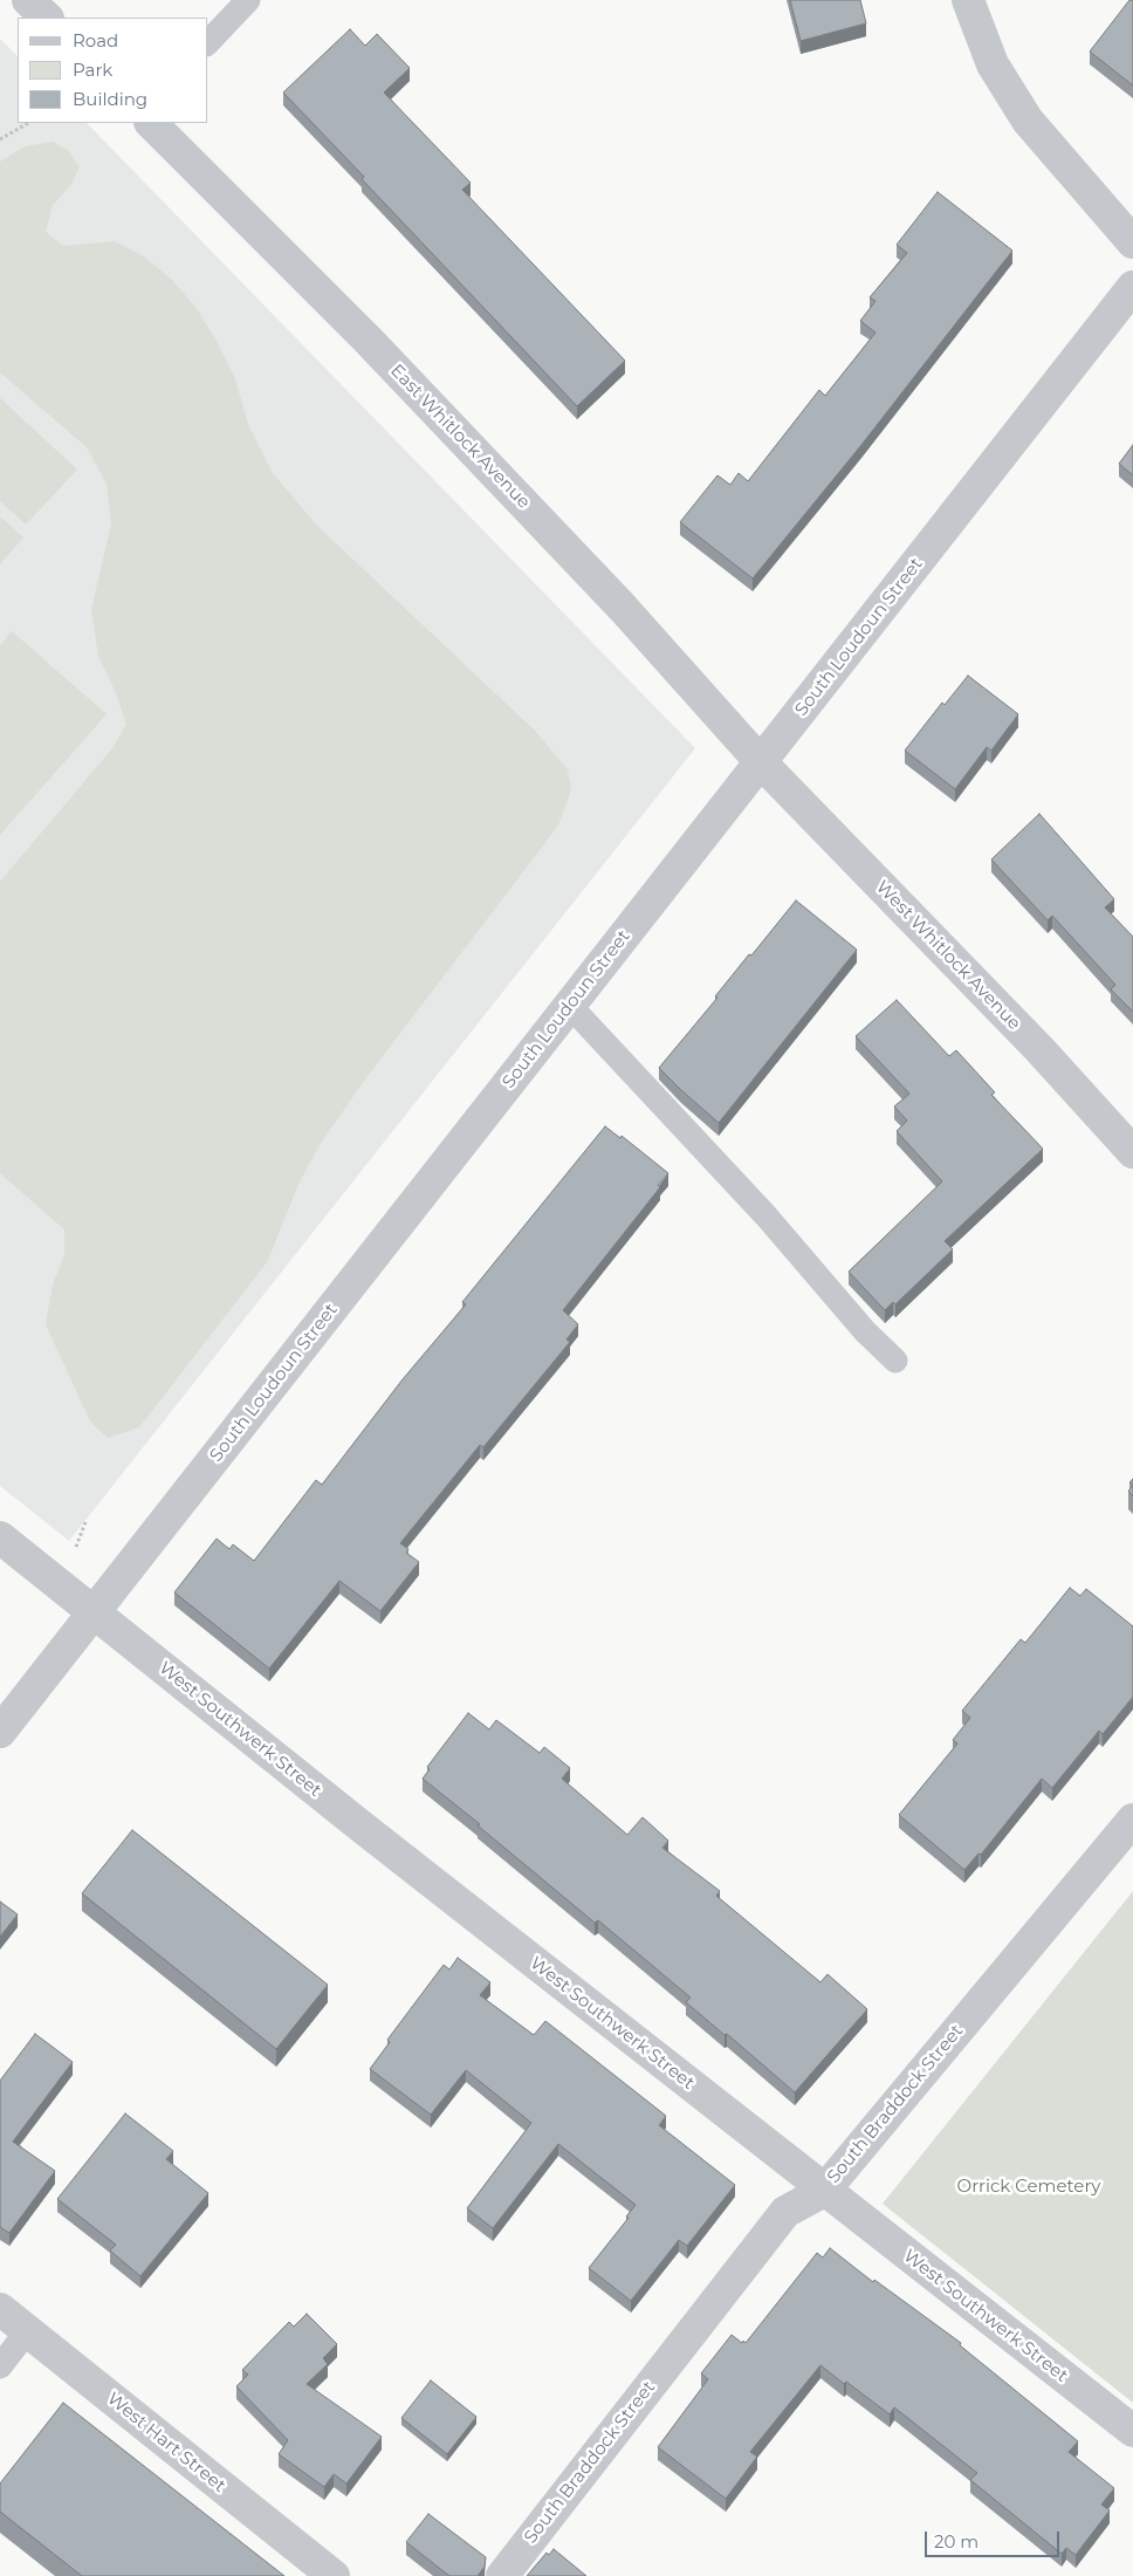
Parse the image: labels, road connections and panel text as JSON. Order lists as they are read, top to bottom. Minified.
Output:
{"streets":{"street":["East Whitlock Avenue","South Loudoun Street","West Whitlock Avenue","West Southwerk Street","South Braddock Street","West Hart Street"]},"crossings":[["East Whitlock Avenue","South Loudoun Street"],["East Whitlock Avenue","West Whitlock Avenue"],["South Loudoun Street","West Whitlock Avenue"],["South Loudoun Street","West Southwerk Street"],["West Southwerk Street","South Braddock Street"]],"parks":["Orrick Cemetery"],"legend":["Road","Park","Building"],"scale_bar":"20 m"}
